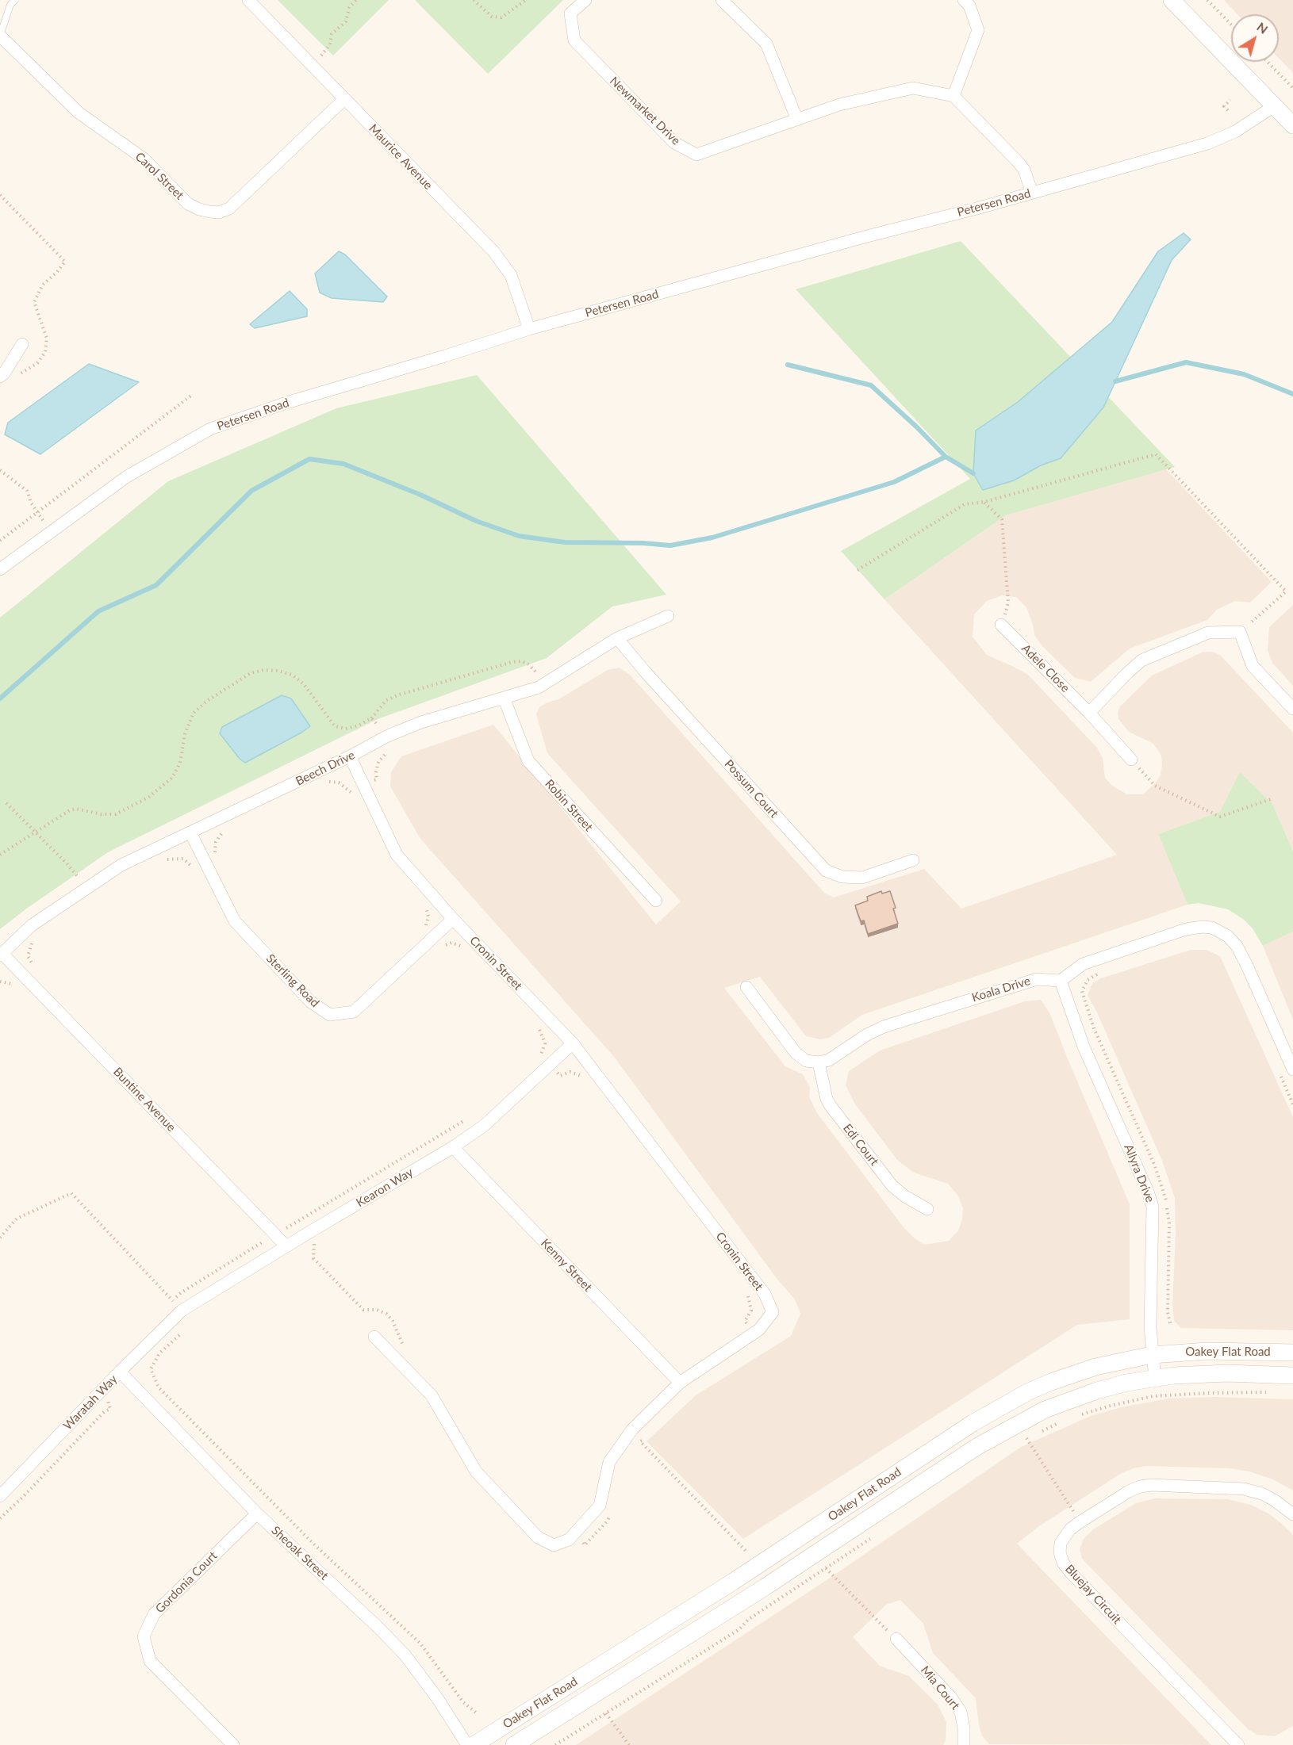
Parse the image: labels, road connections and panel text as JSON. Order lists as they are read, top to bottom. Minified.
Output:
{"streets":{"main road":["Oakey Flat Road"],"street":["Newmarket Drive","Maurice Avenue","Carol Street","Petersen Road","Adele Close","Beech Drive","Possum Court","Robin Street","Cronin Street","Sterling Road","Koala Drive","Buntine Avenue","Edi Court","Allyra Drive","Kearon Way","Kenny Street","Waratah Way","Sheoak Street","Gordonia Court","Bluejay Circuit","Mia Court"]},"crossings":[["Maurice Avenue","Carol Street"],["Maurice Avenue","Petersen Road"],["Beech Drive","Possum Court"],["Beech Drive","Robin Street"],["Beech Drive","Cronin Street"],["Beech Drive","Sterling Road"],["Beech Drive","Buntine Avenue"],["Cronin Street","Sterling Road"],["Cronin Street","Kearon Way"],["Cronin Street","Kenny Street"],["Koala Drive","Edi Court"],["Koala Drive","Allyra Drive"],["Buntine Avenue","Kearon Way"],["Allyra Drive","Oakey Flat Road"],["Kearon Way","Kenny Street"],["Kearon Way","Waratah Way"],["Waratah Way","Sheoak Street"],["Sheoak Street","Gordonia Court"]],"north":"top right"}
